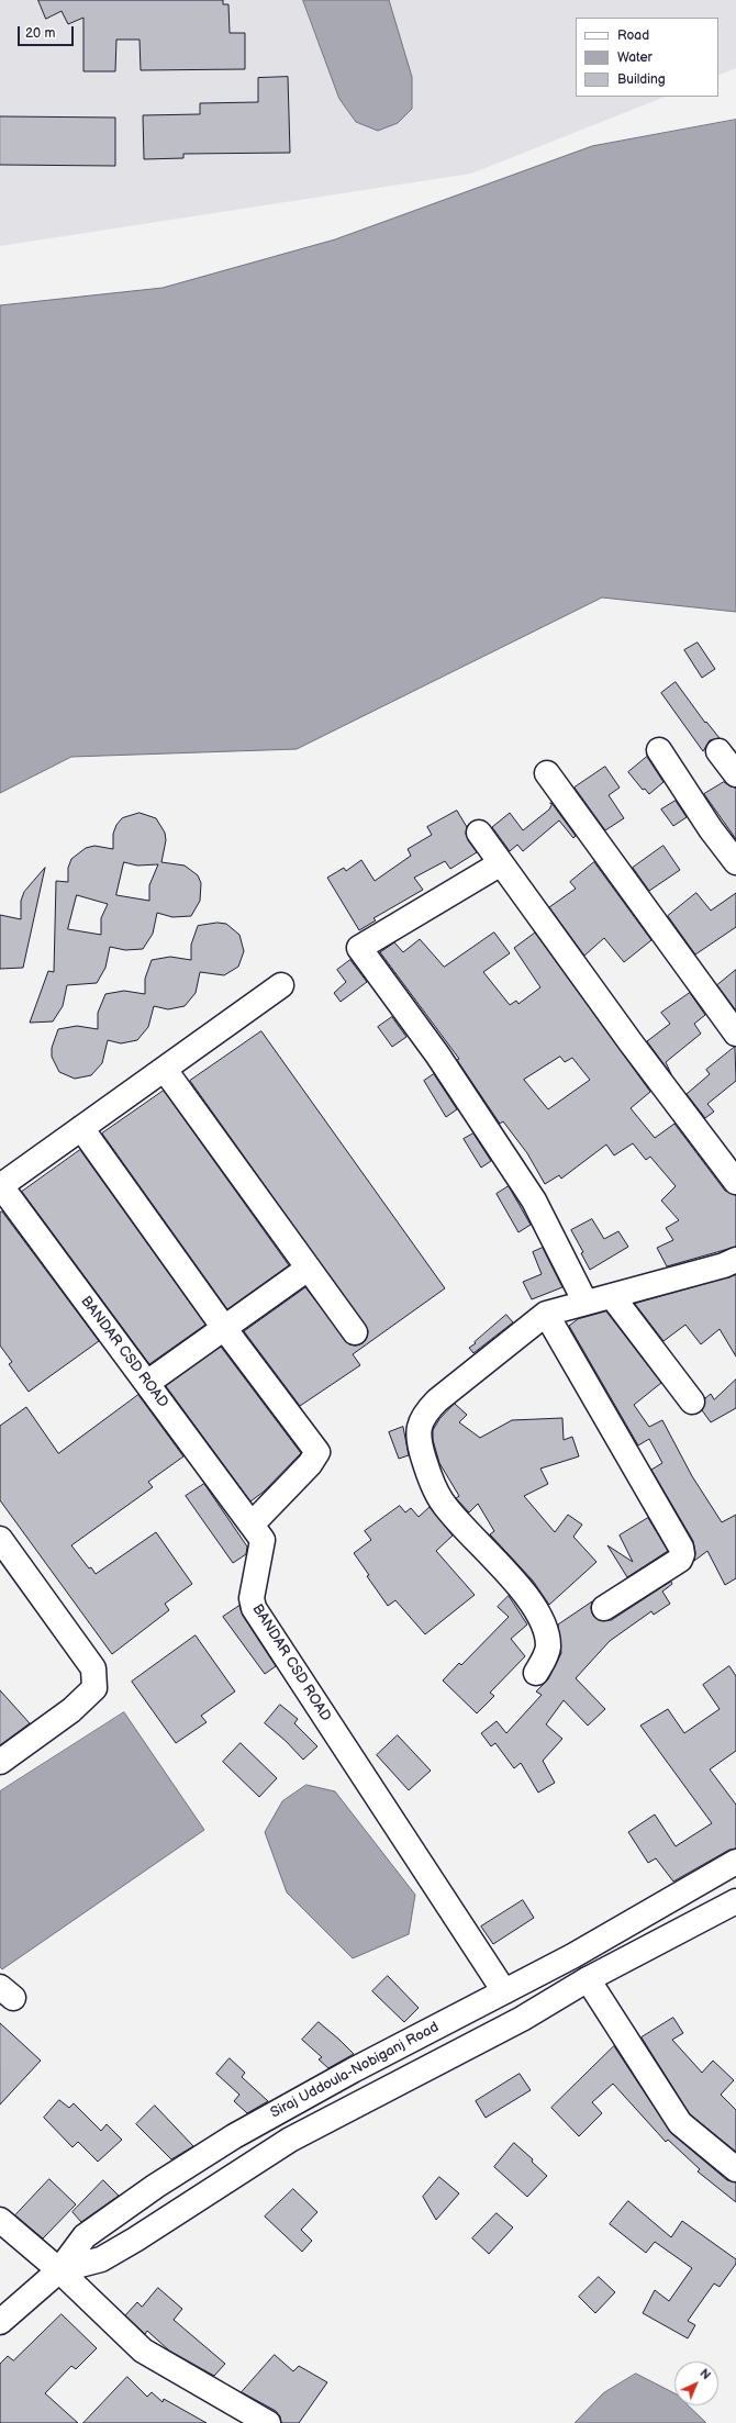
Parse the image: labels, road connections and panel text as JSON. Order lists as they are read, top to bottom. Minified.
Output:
{"streets":{"street":["BANDAR CSD ROAD","Siraj Uddoula-Nobiganj Road"]},"crossings":[["BANDAR CSD ROAD","Siraj Uddoula-Nobiganj Road"]],"legend":["Road","Water","Building"],"scale_bar":"20 m","north":"top right"}
